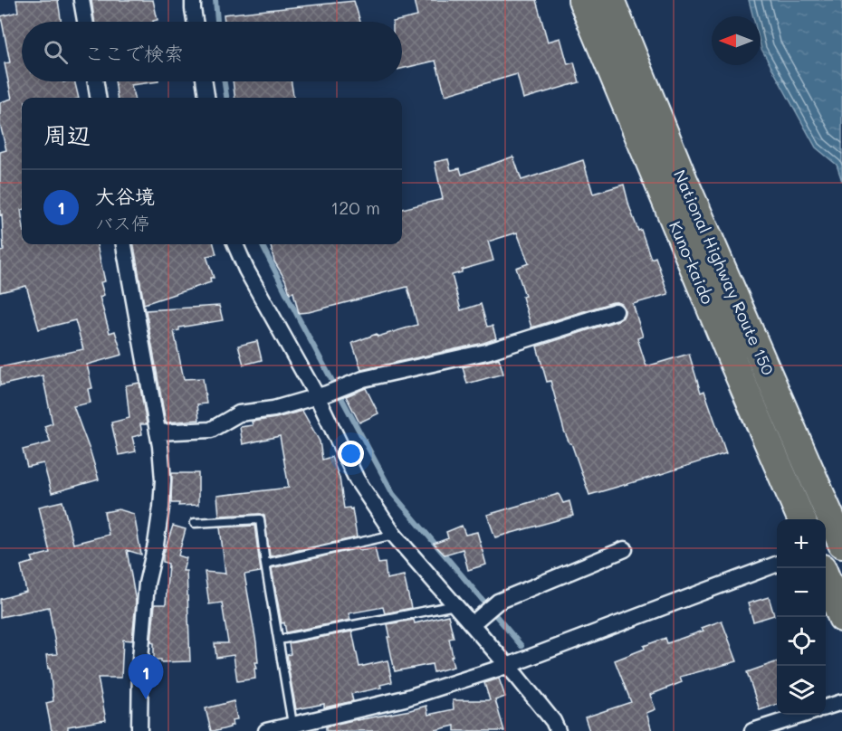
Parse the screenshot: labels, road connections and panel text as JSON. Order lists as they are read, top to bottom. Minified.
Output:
{"streets":{"highway":["Kuno-kaido","National Highway Route 150"]},"north":"left","page":{"search":"ここで検索","heading":"周辺","list":[{"mark":"1","name":"大谷境","note":"バス停","value":"120 m"}],"map_buttons":["+","−"],"pins":"1"}}
